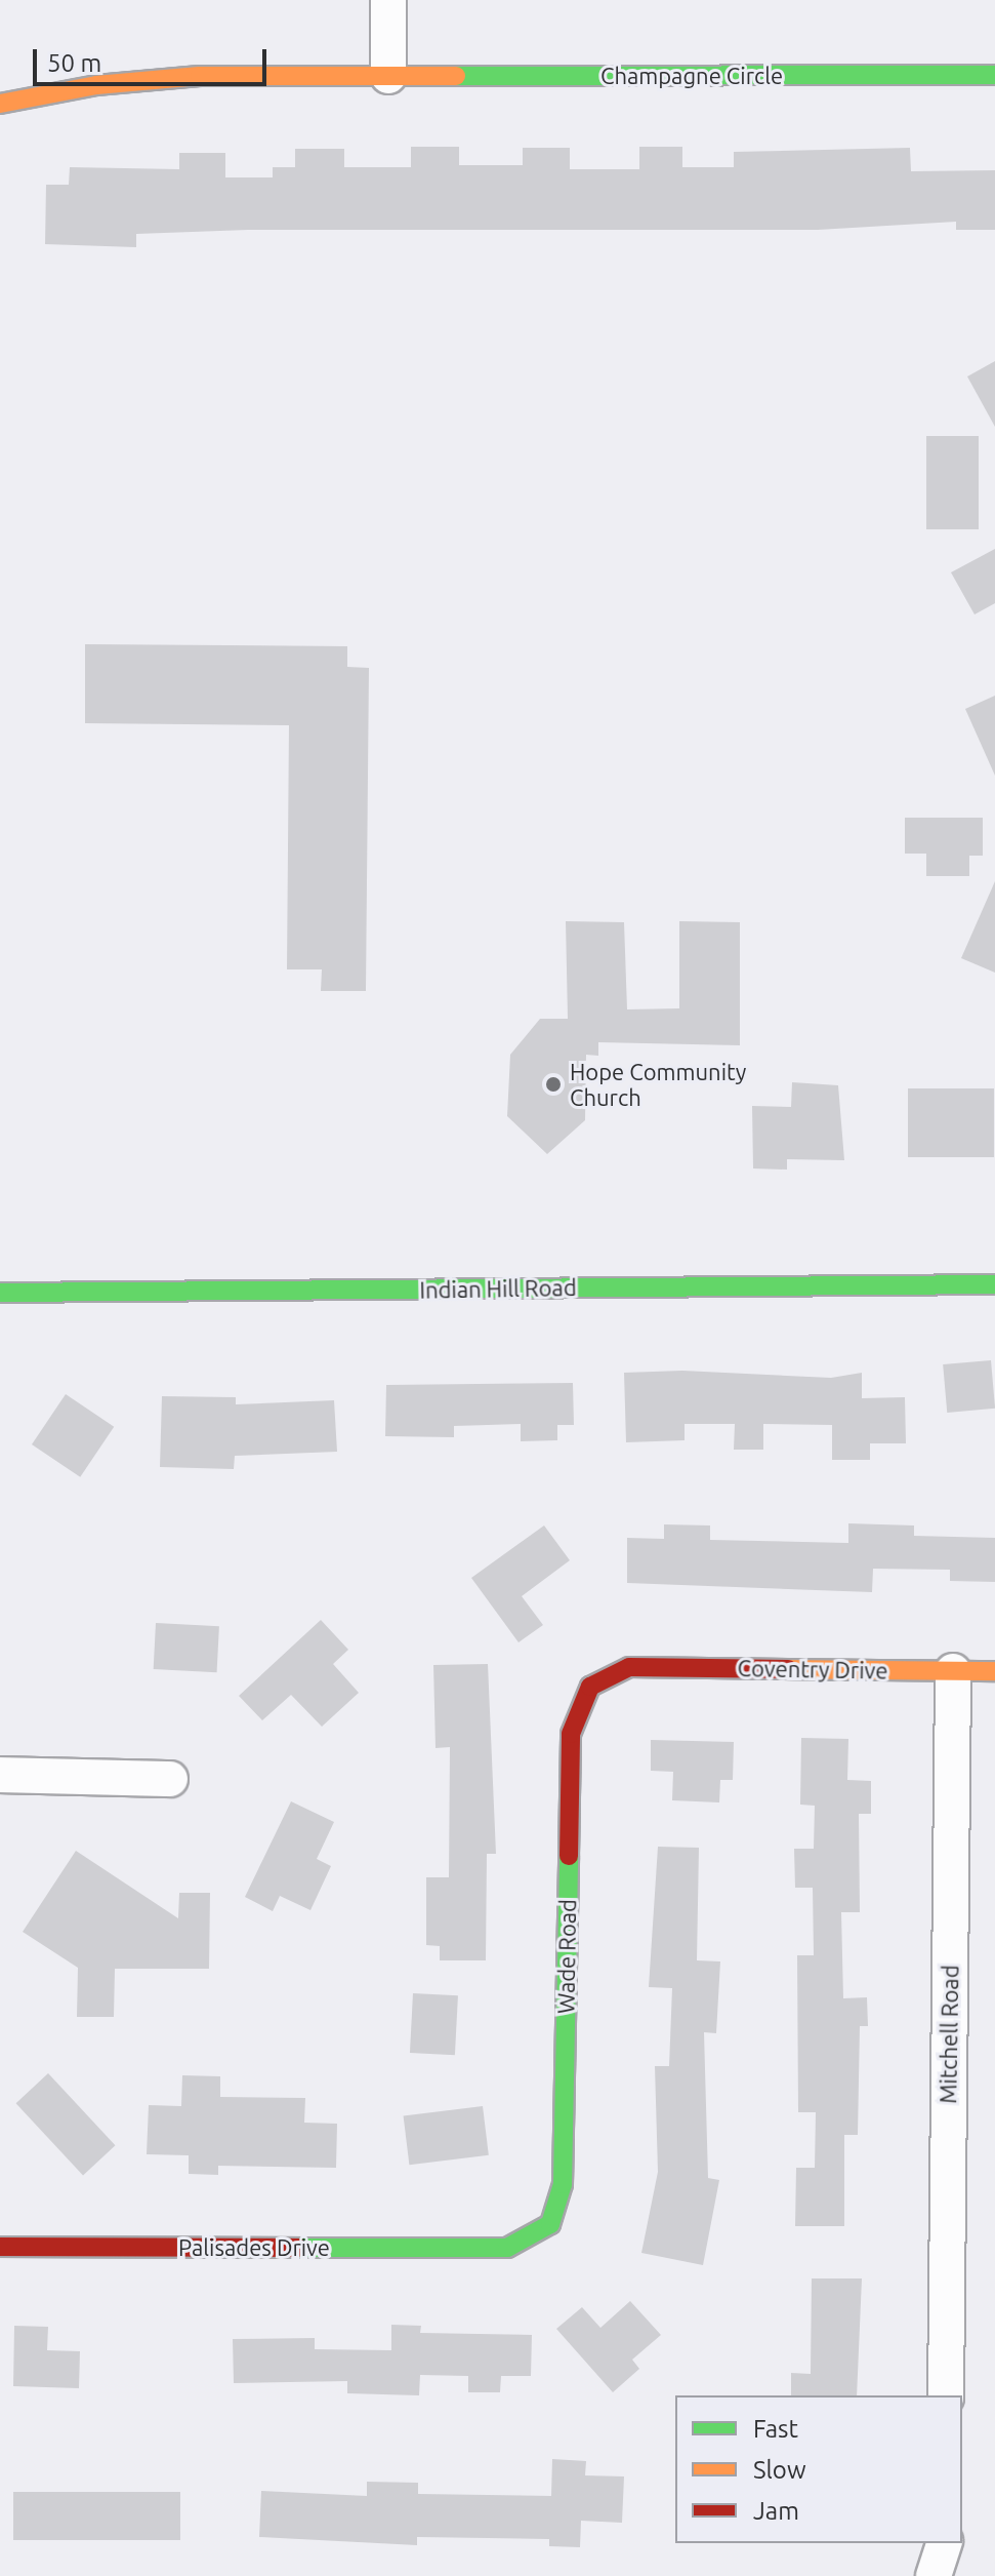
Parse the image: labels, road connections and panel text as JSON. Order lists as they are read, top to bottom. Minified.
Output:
{"streets":{"street":["Champagne Circle","Indian Hill Road","Coventry Drive","Wade Road","Mitchell Road","Palisades Drive"]},"crossings":[["Coventry Drive","Wade Road"],["Coventry Drive","Mitchell Road"],["Wade Road","Palisades Drive"]],"places":["Hope Community Church"],"legend":["Fast","Slow","Jam"],"scale_bar":"50 m"}
